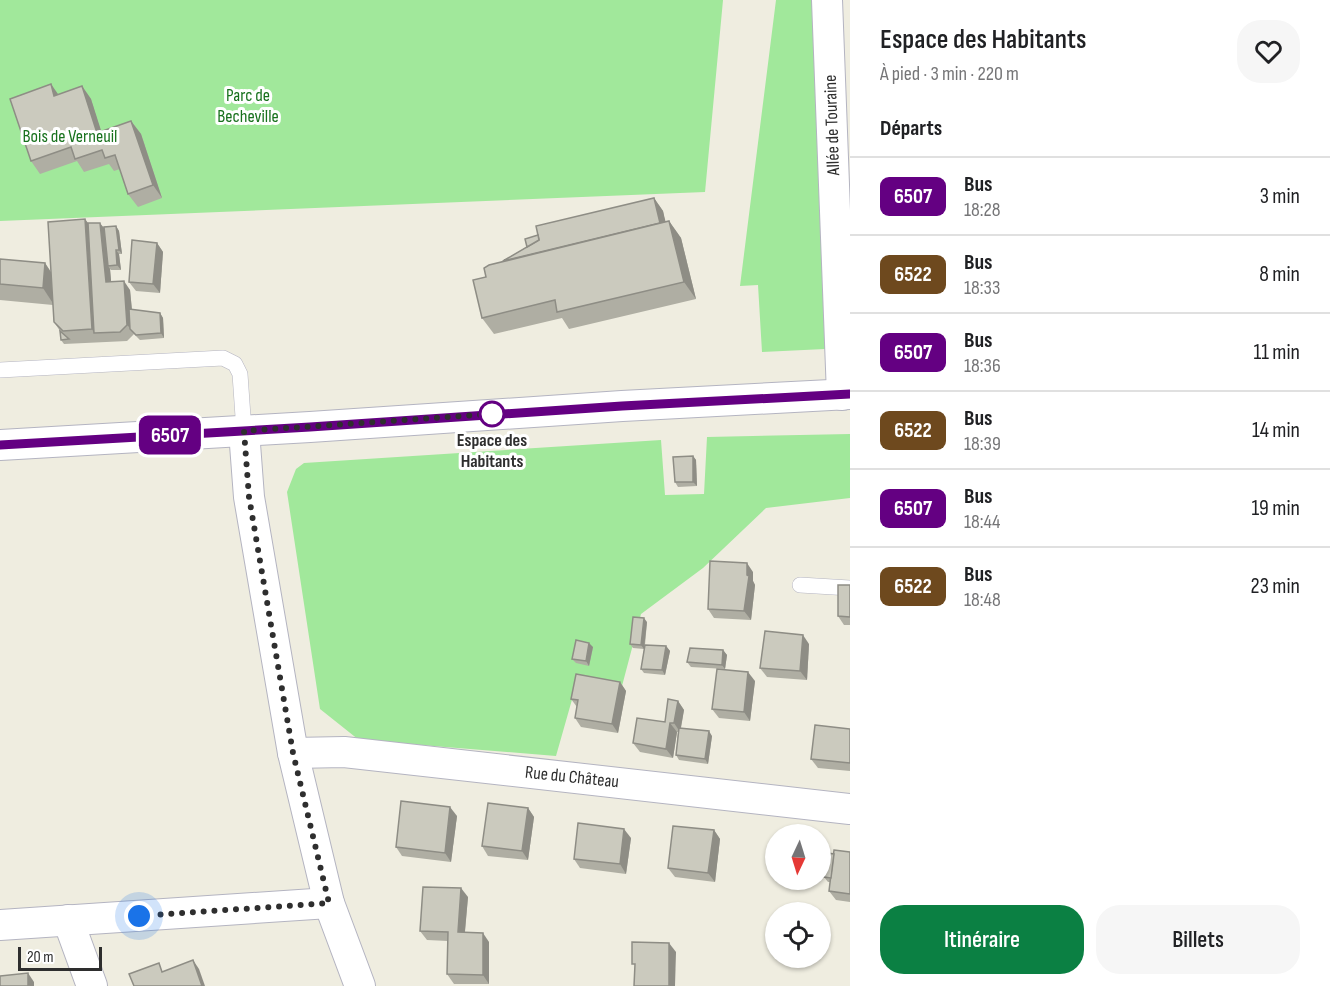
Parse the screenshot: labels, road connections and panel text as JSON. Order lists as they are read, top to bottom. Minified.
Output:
{"streets":{"street":["Allée de Touraine","Rue du Château"]},"parks":["Parc de Becheville","Bois de Verneuil"],"places":["Espace des Habitants"],"lines":["bus line 6507"],"scale_bar":"20 m","north":"bottom","page":{"on_map":"6507","heading":[["Espace des Habitants","À pied · 3 min · 220 m"],"Départs"],"list":[{"mark":"6507","name":"Bus","note":"18:28","value":"3 min"},{"mark":"6522","name":"Bus","note":"18:33","value":"8 min"},{"mark":"6507","name":"Bus","note":"18:36","value":"11 min"},{"mark":"6522","name":"Bus","note":"18:39","value":"14 min"},{"mark":"6507","name":"Bus","note":"18:44","value":"19 min"},{"mark":"6522","name":"Bus","note":"18:48","value":"23 min"}],"buttons":["Itinéraire","Billets"],"scale":"20 m"}}
